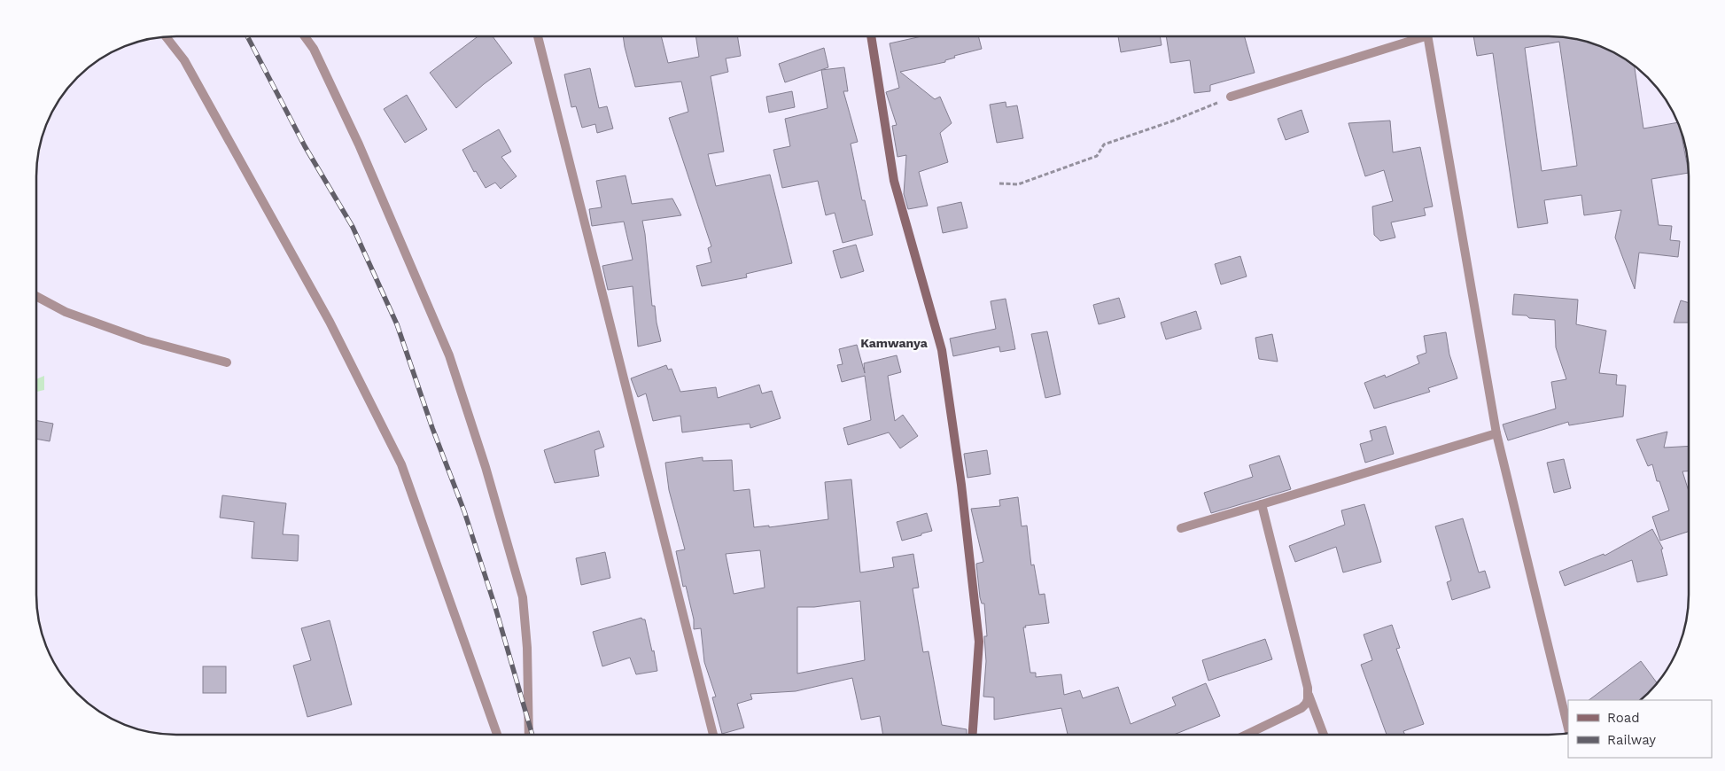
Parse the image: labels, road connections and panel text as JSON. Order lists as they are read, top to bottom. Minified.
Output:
{"districts":["Kamwanya"],"legend":["Road","Railway"]}
